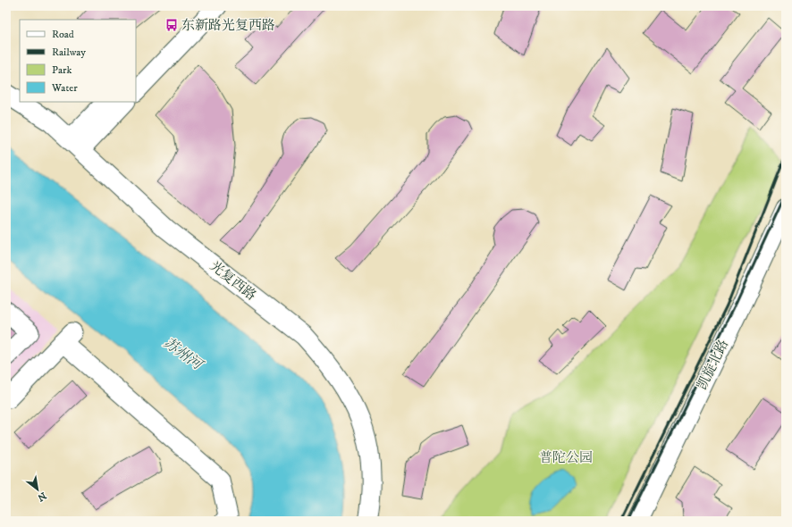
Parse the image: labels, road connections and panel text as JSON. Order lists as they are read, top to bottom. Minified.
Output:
{"streets":{"street":["光复西路","凯旋北路"]},"water":["苏州河"],"parks":["普陀公园"],"places":{"bus stop":["东新路光复西路"]},"legend":["Road","Railway","Park","Water"],"north":"bottom right"}
